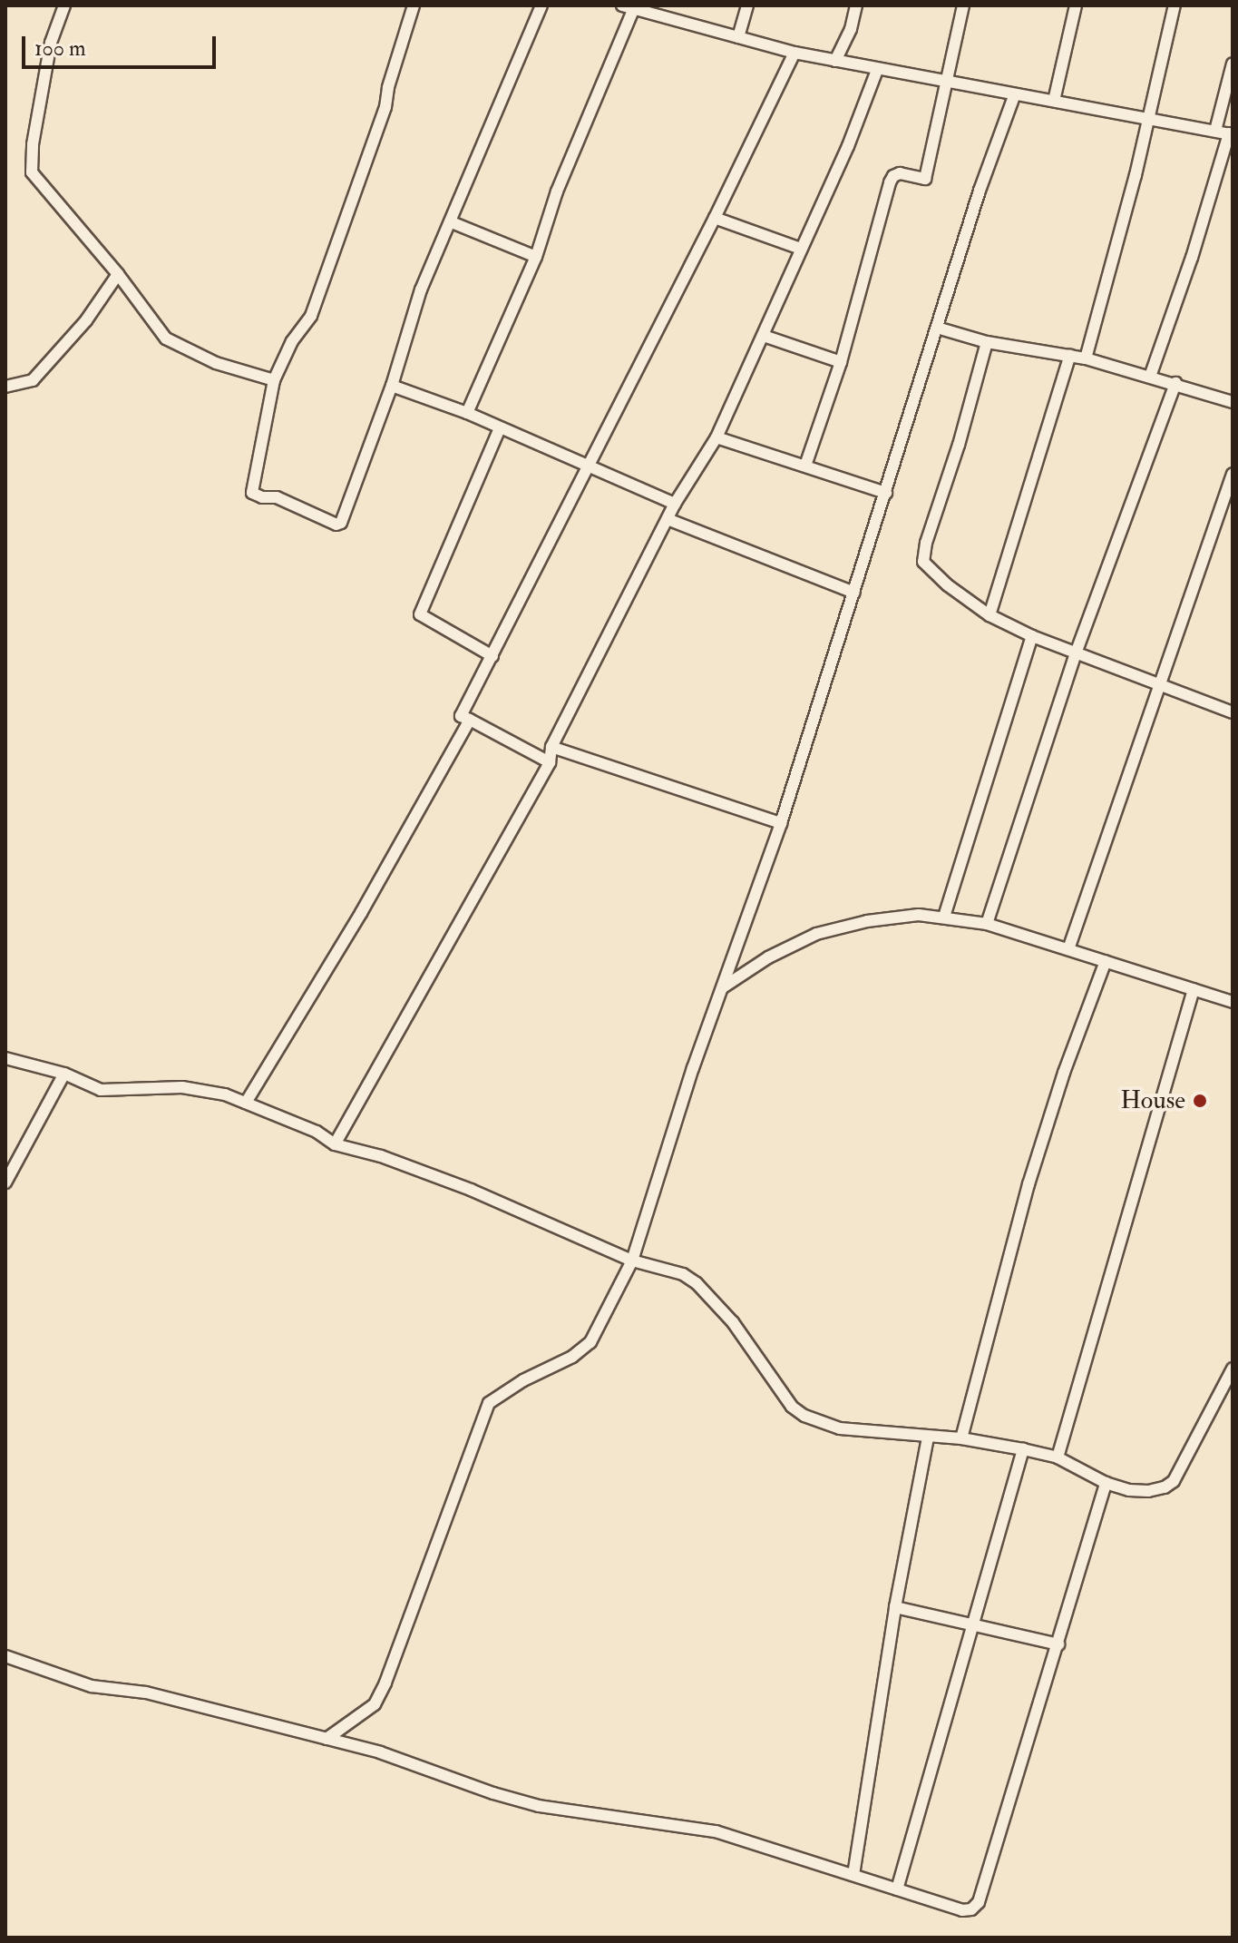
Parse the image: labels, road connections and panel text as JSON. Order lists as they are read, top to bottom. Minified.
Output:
{"places":["House"],"scale_bar":"100 m"}
